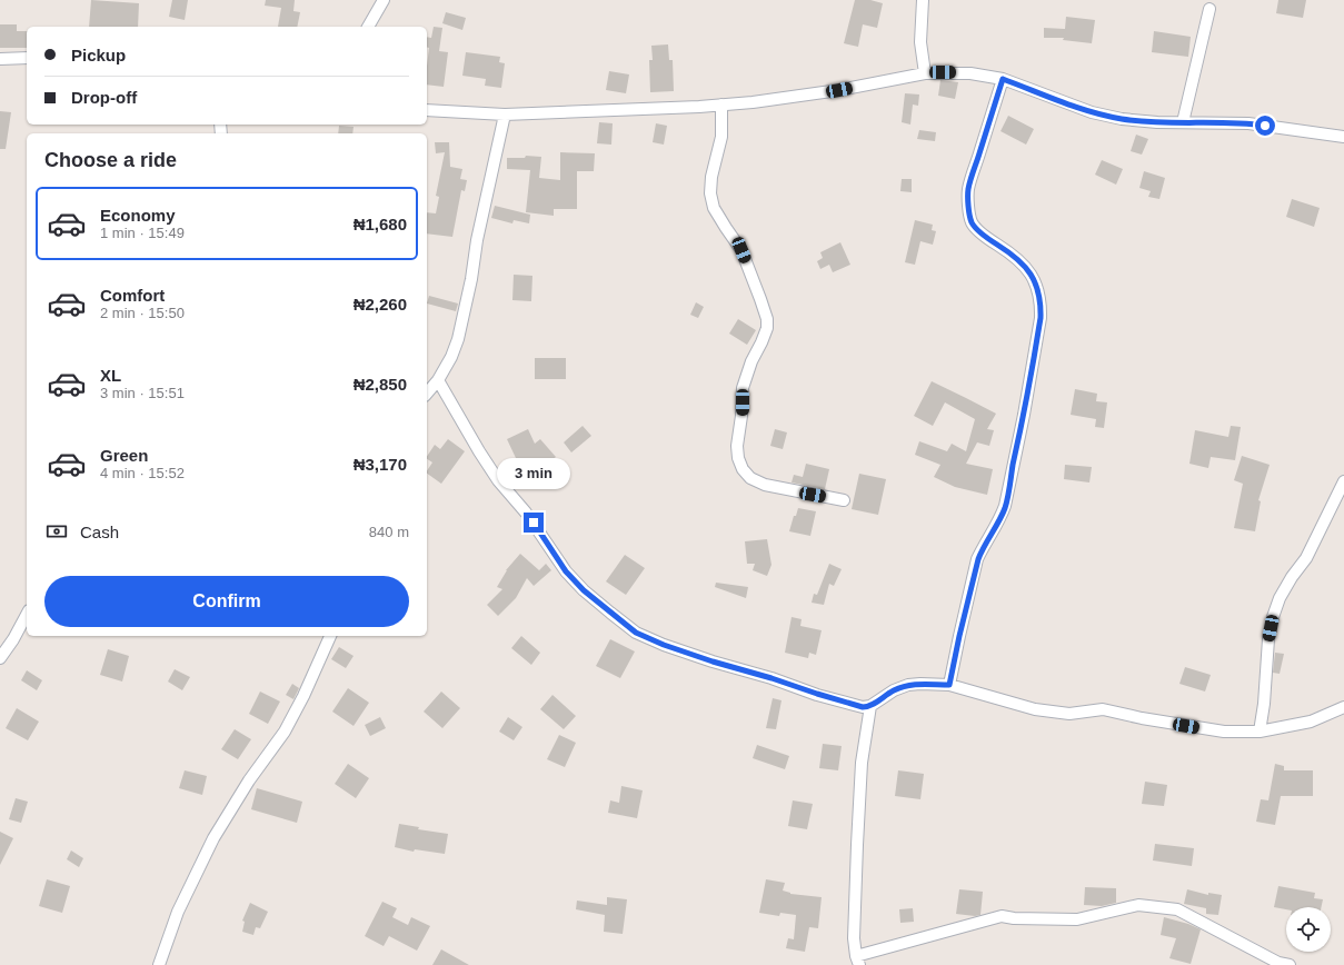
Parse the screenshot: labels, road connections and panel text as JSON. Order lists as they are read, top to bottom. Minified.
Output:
{"page":{"banner":["Pickup","Drop-off"],"heading":"Choose a ride","list":[{"name":"Economy","note":"1 min · 15:49","value":"₦1,680"},{"name":"Comfort","note":"2 min · 15:50","value":"₦2,260"},{"name":"XL","note":"3 min · 15:51","value":"₦2,850"},{"name":"Green","note":"4 min · 15:52","value":"₦3,170"}],"bubble":"3 min","pay":["Cash","840 m"],"buttons":"Confirm"}}
